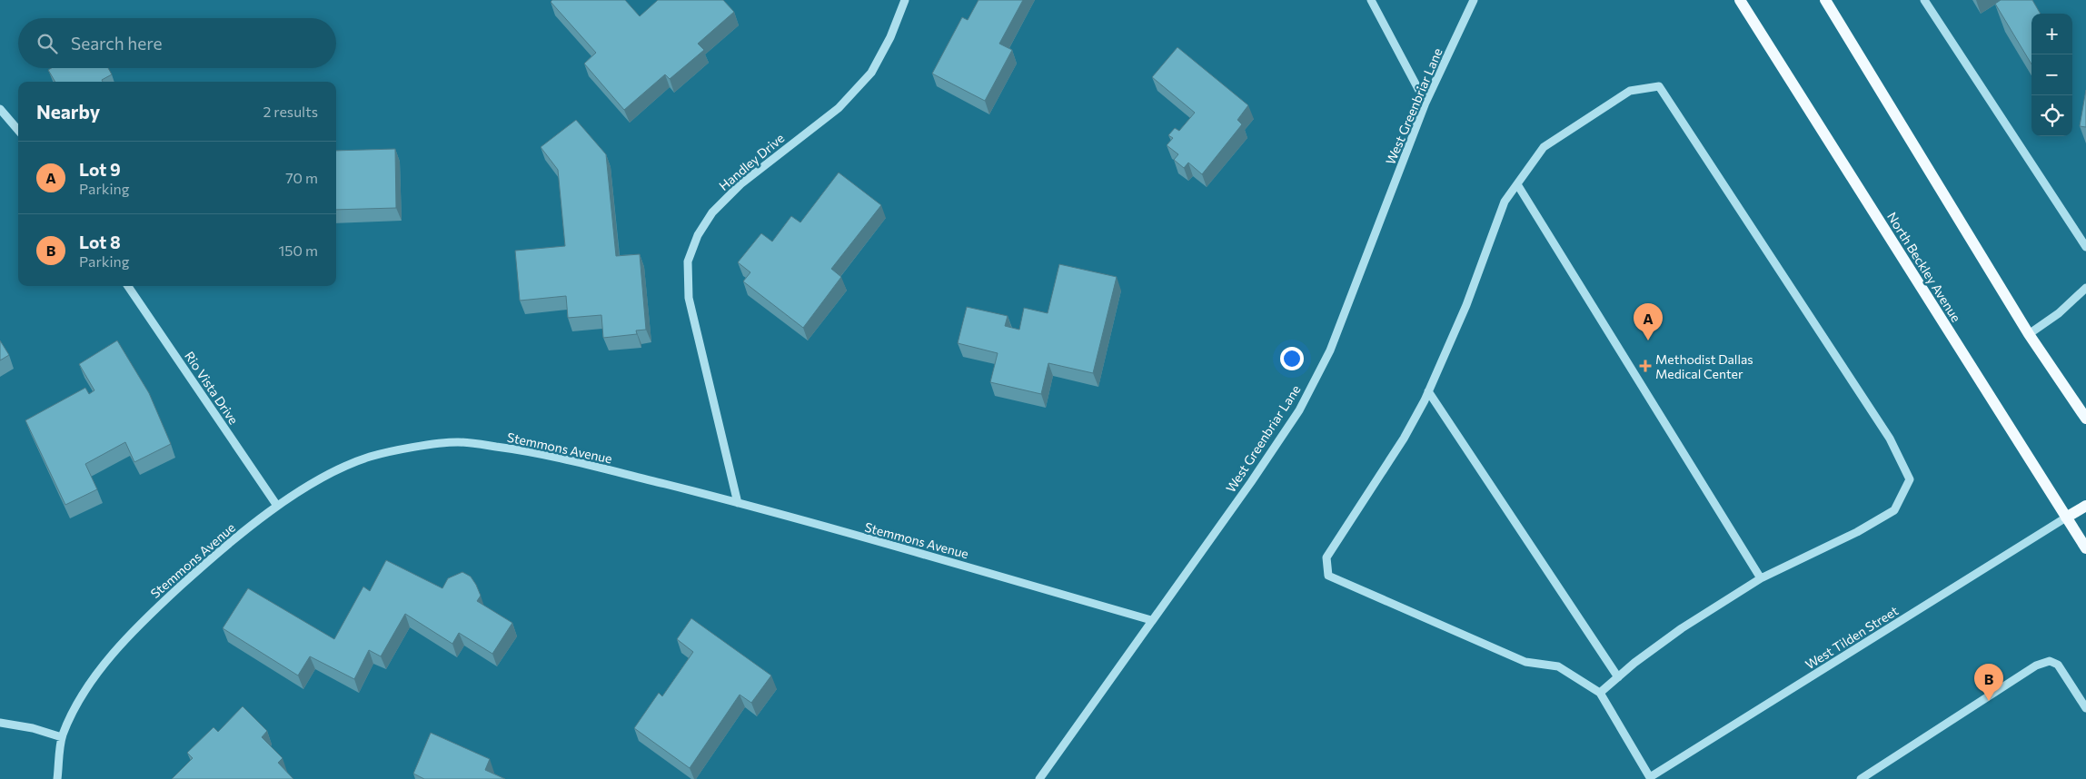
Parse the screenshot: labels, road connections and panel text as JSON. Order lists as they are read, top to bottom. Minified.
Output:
{"streets":{"main road":["North Beckley Avenue"],"street":["West Greenbriar Lane","Handley Drive","Rio Vista Drive","Stemmons Avenue","West Tilden Street"]},"crossings":[["West Greenbriar Lane","Stemmons Avenue"],["Handley Drive","Stemmons Avenue"],["North Beckley Avenue","West Tilden Street"],["Rio Vista Drive","Stemmons Avenue"]],"places":{"health":["Methodist Dallas Medical Center"]},"page":{"map_buttons":["+","−"],"search":"Search here","heading":["Nearby","2 results"],"list":[{"mark":"A","name":"Lot 9","note":"Parking","value":"70 m"},{"mark":"B","name":"Lot 8","note":"Parking","value":"150 m"}],"pins":["A","B"]}}
